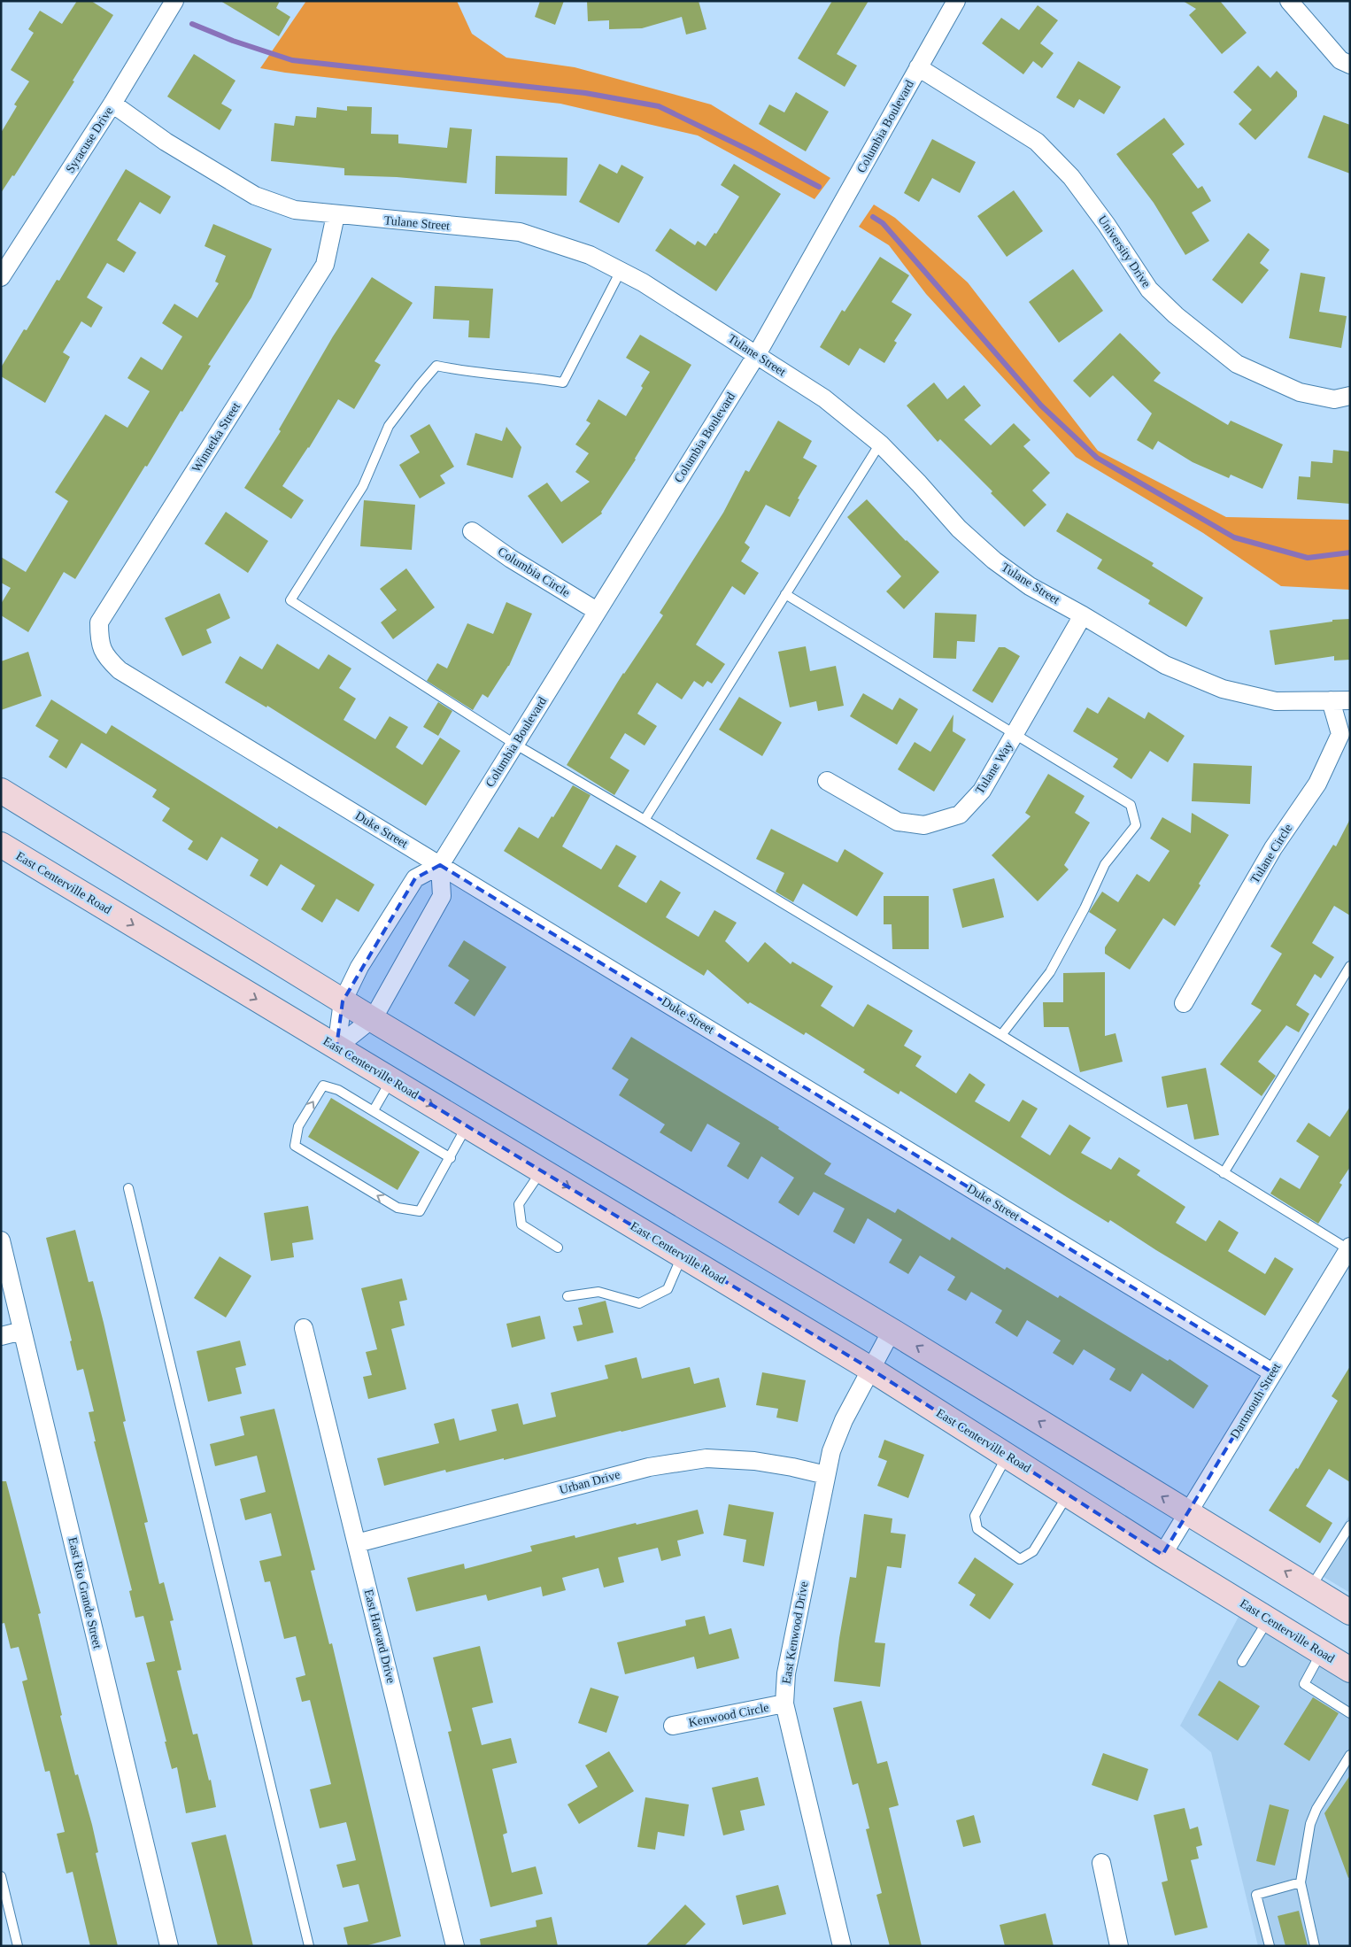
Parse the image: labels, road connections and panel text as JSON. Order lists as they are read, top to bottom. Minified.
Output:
{"streets":{"main road":["East Centerville Road"],"street":["Columbia Boulevard","Syracuse Drive","Tulane Street","University Drive","Winnetka Street","Columbia Circle","Tulane Way","Duke Street","Tulane Circle","Dartmouth Street","Urban Drive","East Rio Grande Street","East Kenwood Drive","East Harvard Drive","Kenwood Circle"]},"crossings":[["Columbia Boulevard","Tulane Street"],["Columbia Boulevard","University Drive"],["Columbia Boulevard","Columbia Circle"],["Columbia Boulevard","Duke Street"],["Syracuse Drive","Tulane Street"],["Tulane Street","Winnetka Street"],["Tulane Street","Tulane Way"],["Tulane Street","Tulane Circle"],["Winnetka Street","Duke Street"],["Duke Street","Dartmouth Street"],["East Centerville Road","Dartmouth Street"],["East Centerville Road","East Kenwood Drive"],["Urban Drive","East Kenwood Drive"],["Urban Drive","East Harvard Drive"],["East Kenwood Drive","Kenwood Circle"]]}
